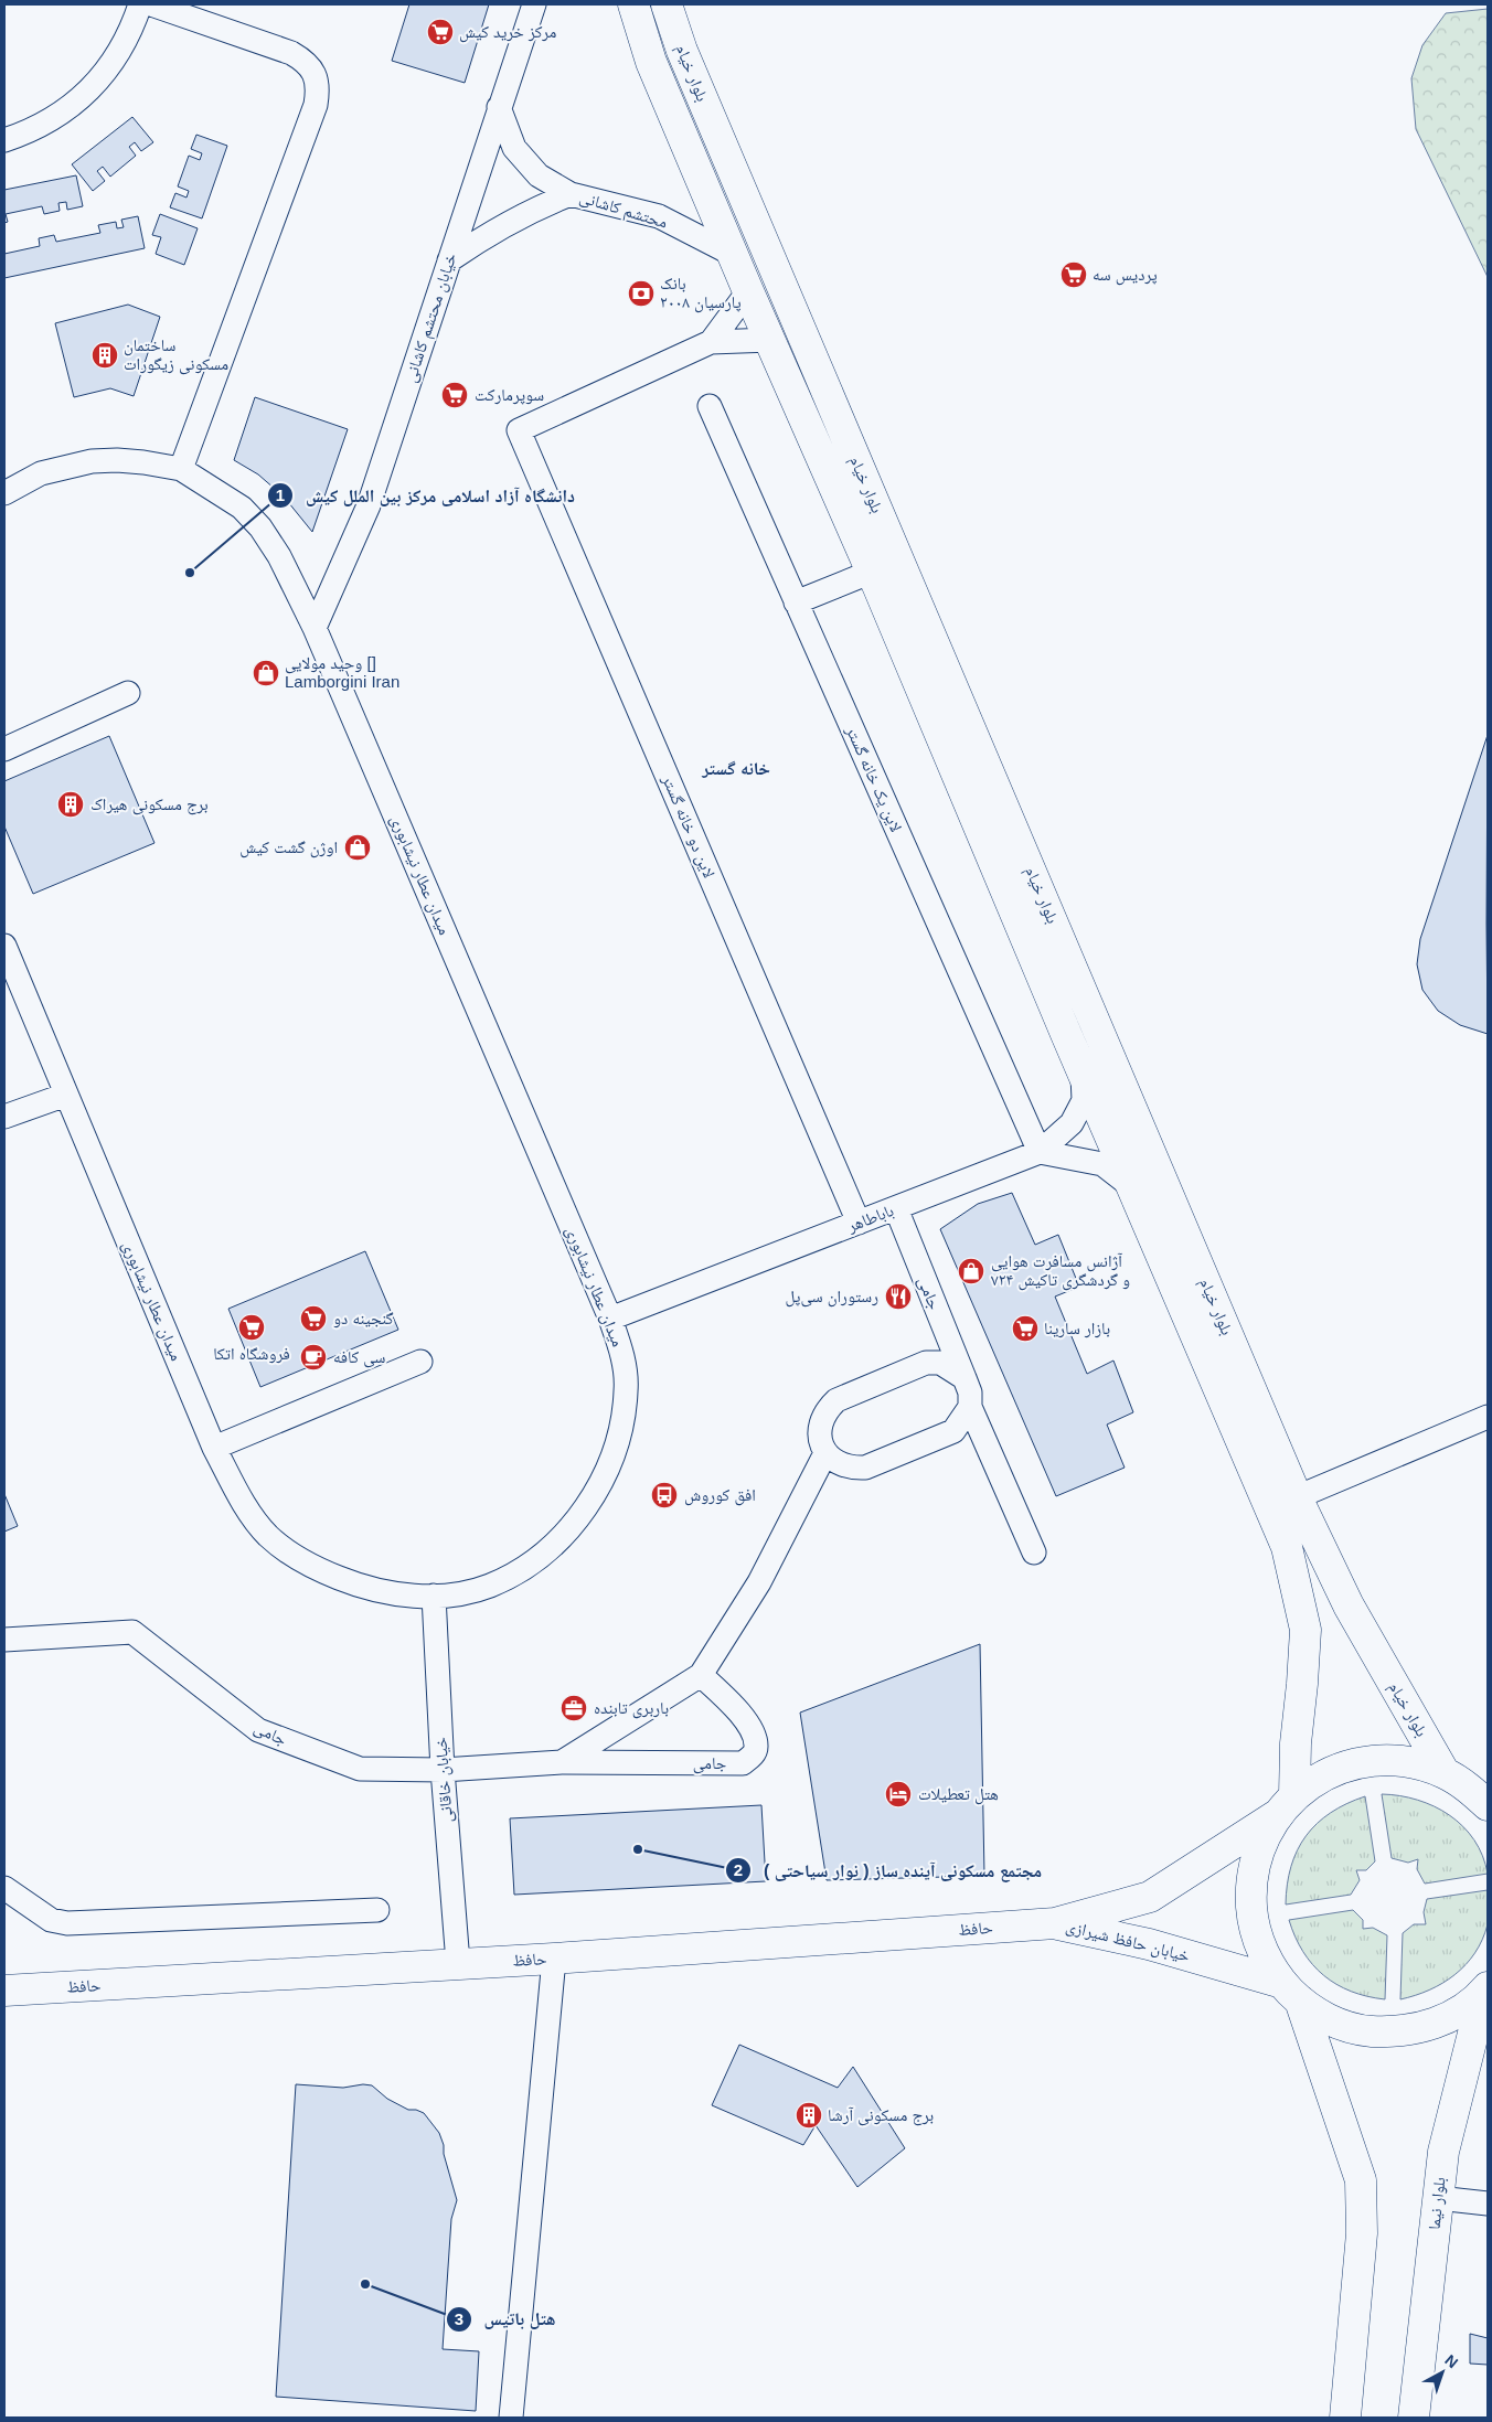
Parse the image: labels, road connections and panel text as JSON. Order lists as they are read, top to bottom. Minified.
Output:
{"streets":{"main road":["بلوار خیام","حافظ","خیابان حافظ شیرازی","بلوار نیما"],"street":["محتشم کاشانی","خیابان محتشم کاشانی","لاین یک خانه گستر","لاین دو خانه گستر","میدان عطار نیشابوری","باباطاهر","جامی","خیابان خاقانی"]},"crossings":[["بلوار خیام","محتشم کاشانی"],["بلوار خیام","باباطاهر"],["بلوار خیام","خیابان حافظ شیرازی"],["محتشم کاشانی","خیابان محتشم کاشانی"],["خیابان محتشم کاشانی","میدان عطار نیشابوری"],["لاین یک خانه گستر","باباطاهر"],["لاین دو خانه گستر","باباطاهر"],["میدان عطار نیشابوری","باباطاهر"],["میدان عطار نیشابوری","خیابان خاقانی"],["باباطاهر","جامی"],["جامی","خیابان خاقانی"],["خیابان خاقانی","حافظ"],["حافظ","خیابان حافظ شیرازی"]],"districts":["خانه گستر"],"places":{"supermarket":["مرکز خرید کیش","پردیس سه","سوپرمارکت","گنجینه دو","فروشگاه اتکا","بازار سارینا"],"bank":["بانک پارسیان ۲۰۰۸"],"building":["ساختمان مسکونی زیگورات","برج مسکونی هیراک","برج مسکونی آرشا"],"other":["دانشگاه آزاد اسلامی مرکز بین الملل کیش","مجتمع مسکونی آینده ساز ( نوار سیاحتی )","هتل باتیس"],"shop":["وحید مولایی [] Lamborgini Iran","اوژن گشت كيش","آژانس مسافرت هوایی و گردشگری تاکیش ۷۲۴"],"restaurant":["رستوران سی‌پل"],"cafe":["سی کافه"],"bus stop":["افق کوروش"],"office":["باربری تابنده"],"hotel":["هتل تعطیلات"]},"north":"top right"}
